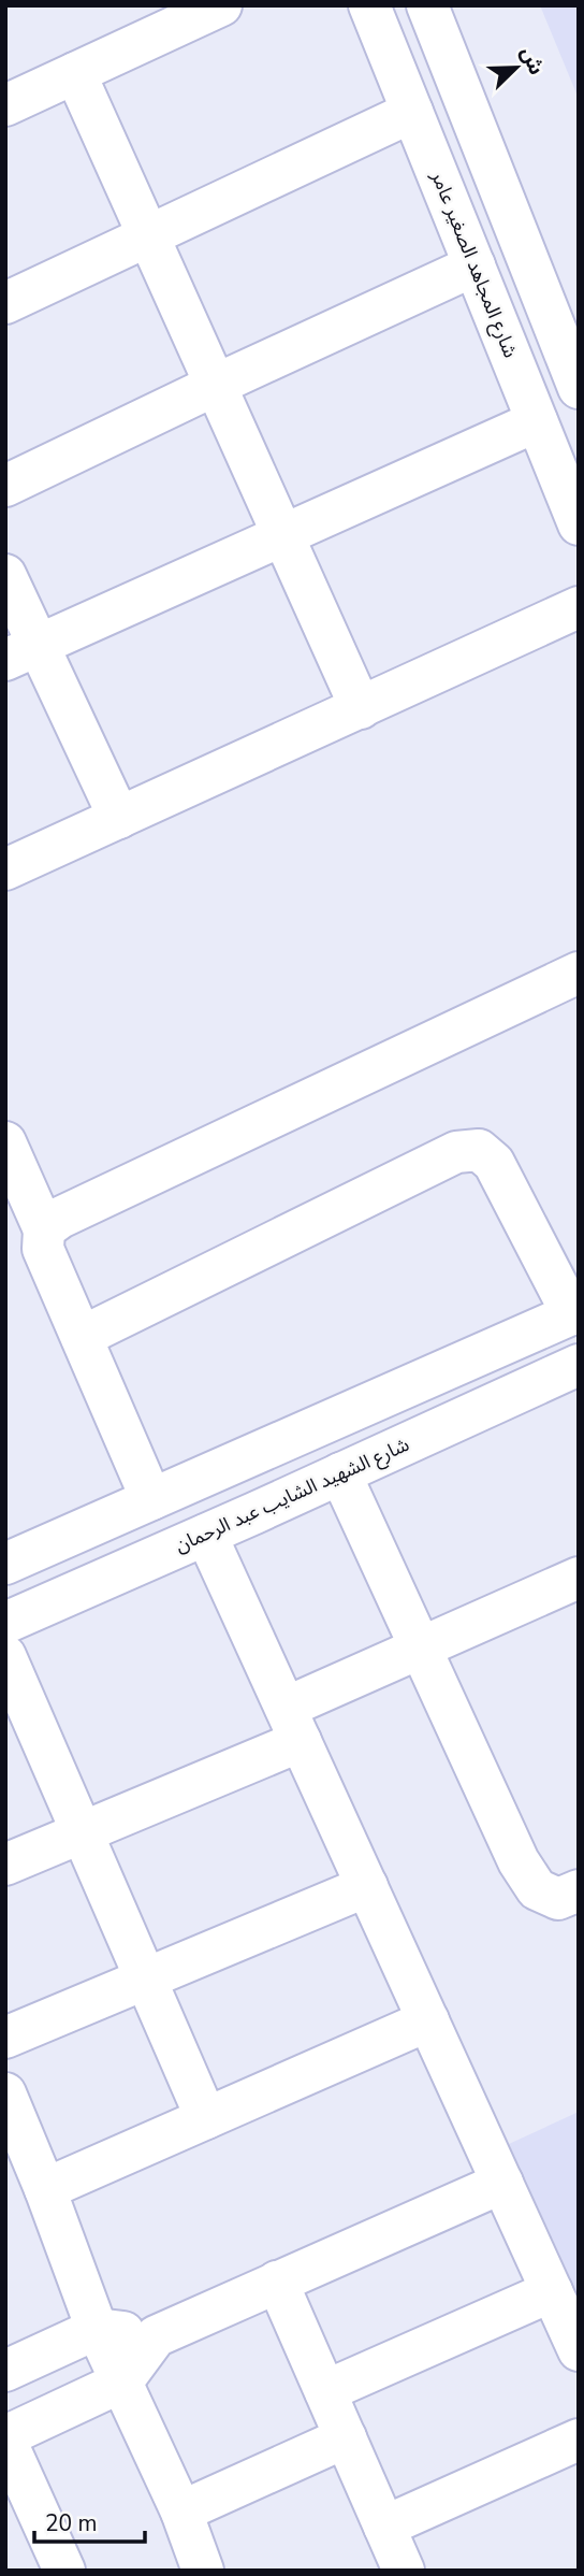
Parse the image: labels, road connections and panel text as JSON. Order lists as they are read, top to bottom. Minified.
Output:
{"streets":{"street":["شارع المجاهد الصغير عامر","شارع الشهيد الشايب عبد الرحمان"]},"scale_bar":"20 m","north":"top right"}
